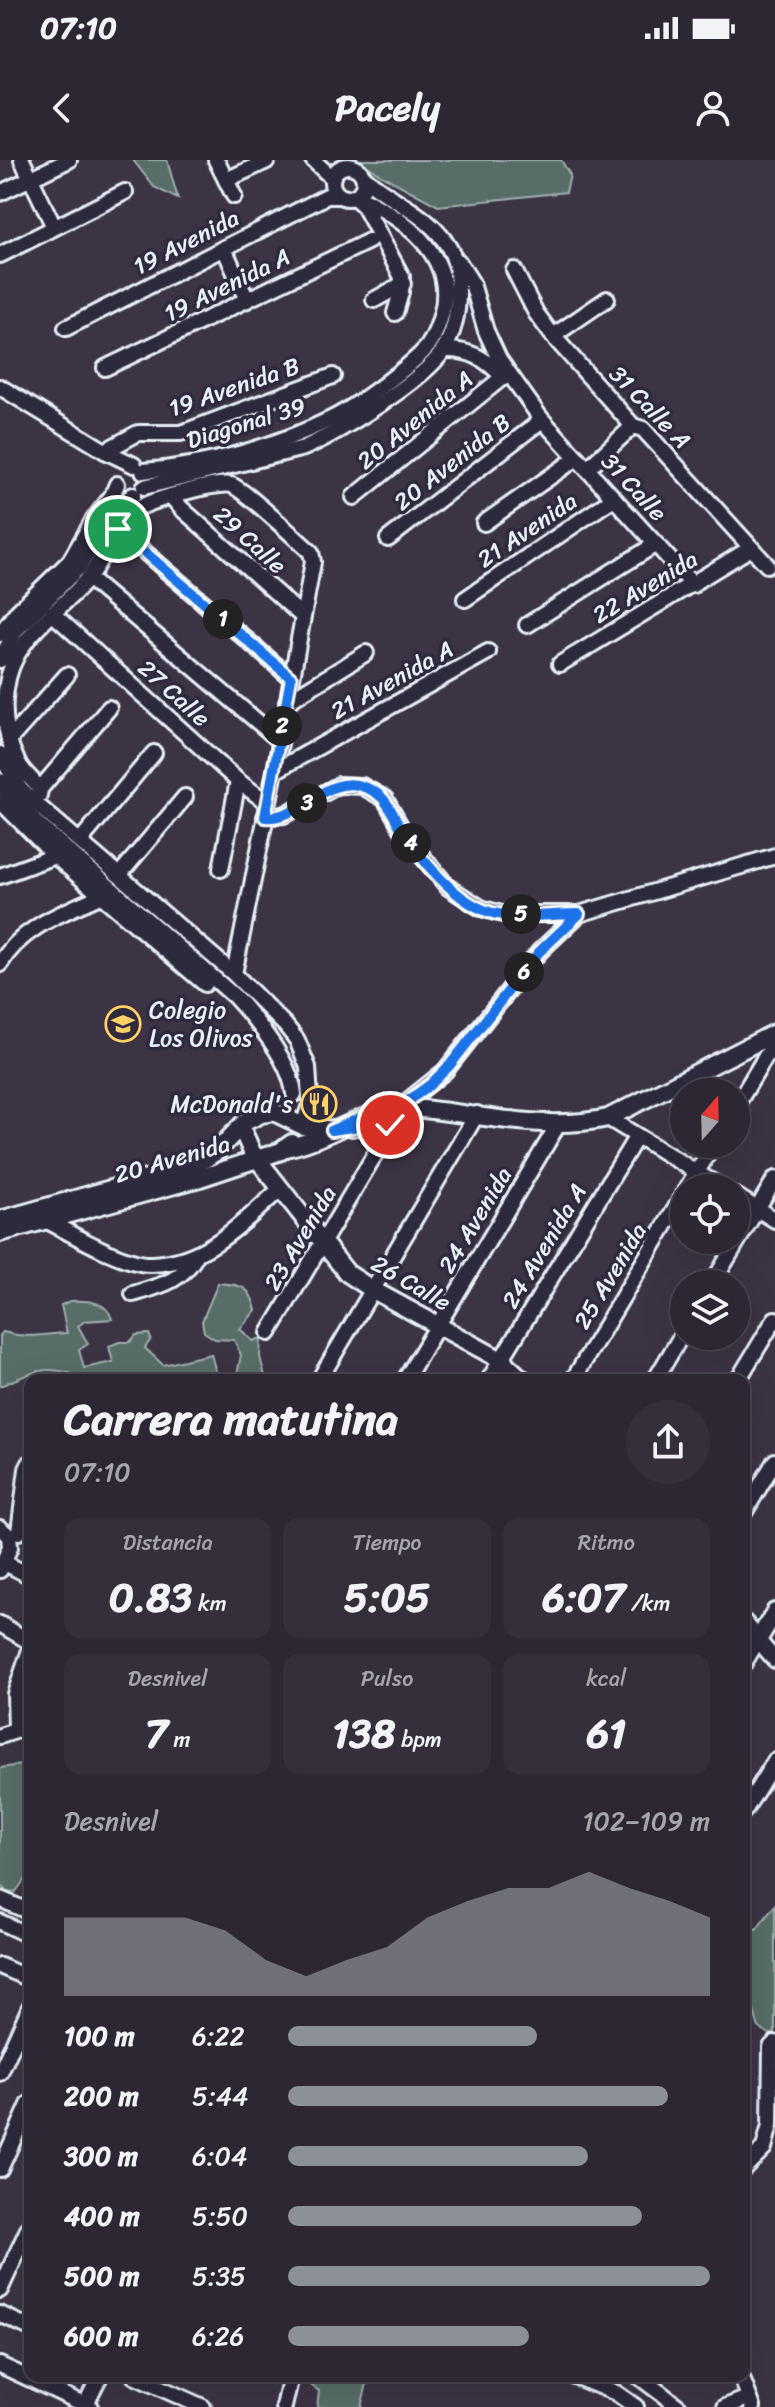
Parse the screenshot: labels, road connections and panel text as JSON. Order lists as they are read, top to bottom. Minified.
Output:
{"streets":{"main road":["20 Avenida","26 Calle"],"street":["19 Avenida","19 Avenida A","19 Avenida B","31 Calle A","20 Avenida A","Diagonal 39","20 Avenida B","31 Calle","21 Avenida","29 Calle","22 Avenida","21 Avenida A","27 Calle","24 Avenida","23 Avenida","24 Avenida A","25 Avenida"]},"crossings":[["19 Avenida","Diagonal 39"],["31 Calle A","22 Avenida"],["20 Avenida A","31 Calle"],["Diagonal 39","31 Calle"],["Diagonal 39","29 Calle"],["Diagonal 39","27 Calle"],["Diagonal 39","20 Avenida"],["20 Avenida B","31 Calle"],["31 Calle","21 Avenida"],["31 Calle","22 Avenida"],["20 Avenida","26 Calle"],["24 Avenida","26 Calle"],["23 Avenida","26 Calle"],["24 Avenida A","26 Calle"]],"places":{"school or university":["Colegio Los Olivos"],"restaurant":["McDonald's"]},"north":"top","page":{"status":"07:10","header":"Pacely","pins":["1","2","3","4","5","6"],"heading":["Carrera matutina","07:10"],"stats":[["Distancia","0.83 km"],["Tiempo","5:05"],["Ritmo","6:07 /km"],["Desnivel","7 m"],["Pulso","138 bpm"],["kcal","61"]],"chart":["Desnivel","102–109 m"],"list":[{"name":"100 m","note":"6:22"},{"name":"200 m","note":"5:44"},{"name":"300 m","note":"6:04"},{"name":"400 m","note":"5:50"},{"name":"500 m","note":"5:35"},{"name":"600 m","note":"6:26"}]}}
